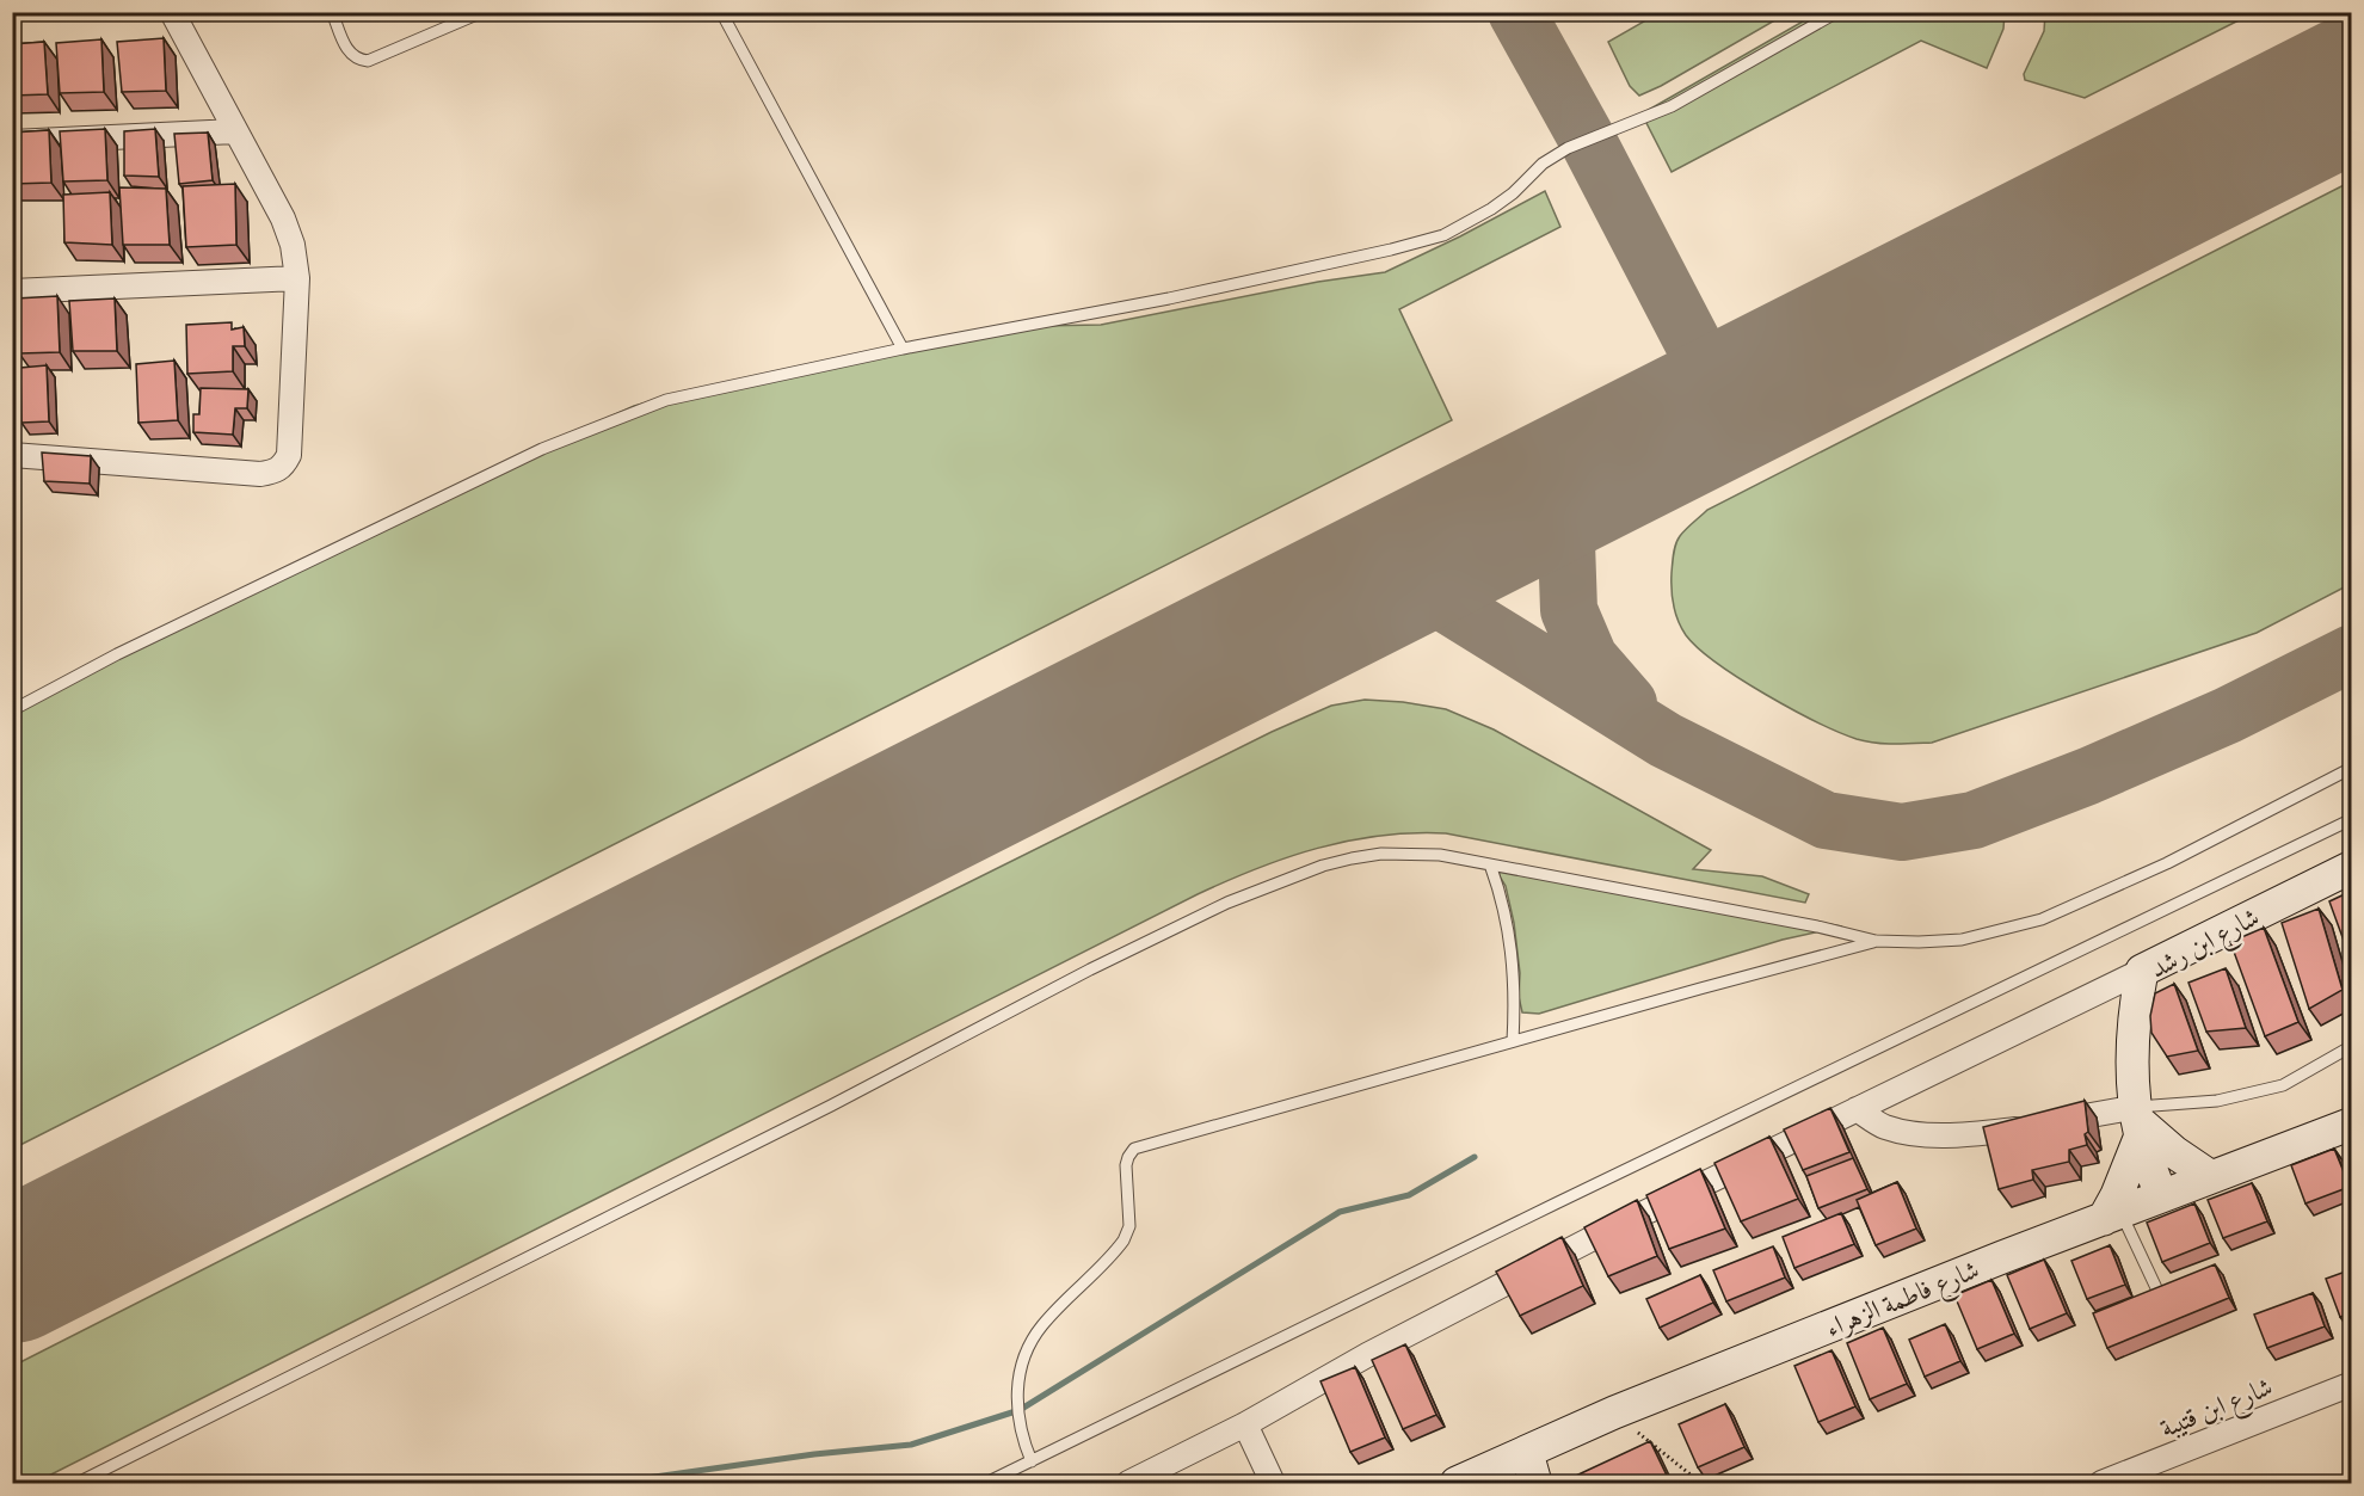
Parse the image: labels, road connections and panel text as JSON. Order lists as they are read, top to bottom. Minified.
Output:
{"streets":{"street":["شارع ابن رشد","شارع فاطمة الزهراء","شارع ابن قتيبة"]},"crossings":[["شارع ابن رشد","شارع فاطمة الزهراء"]]}
